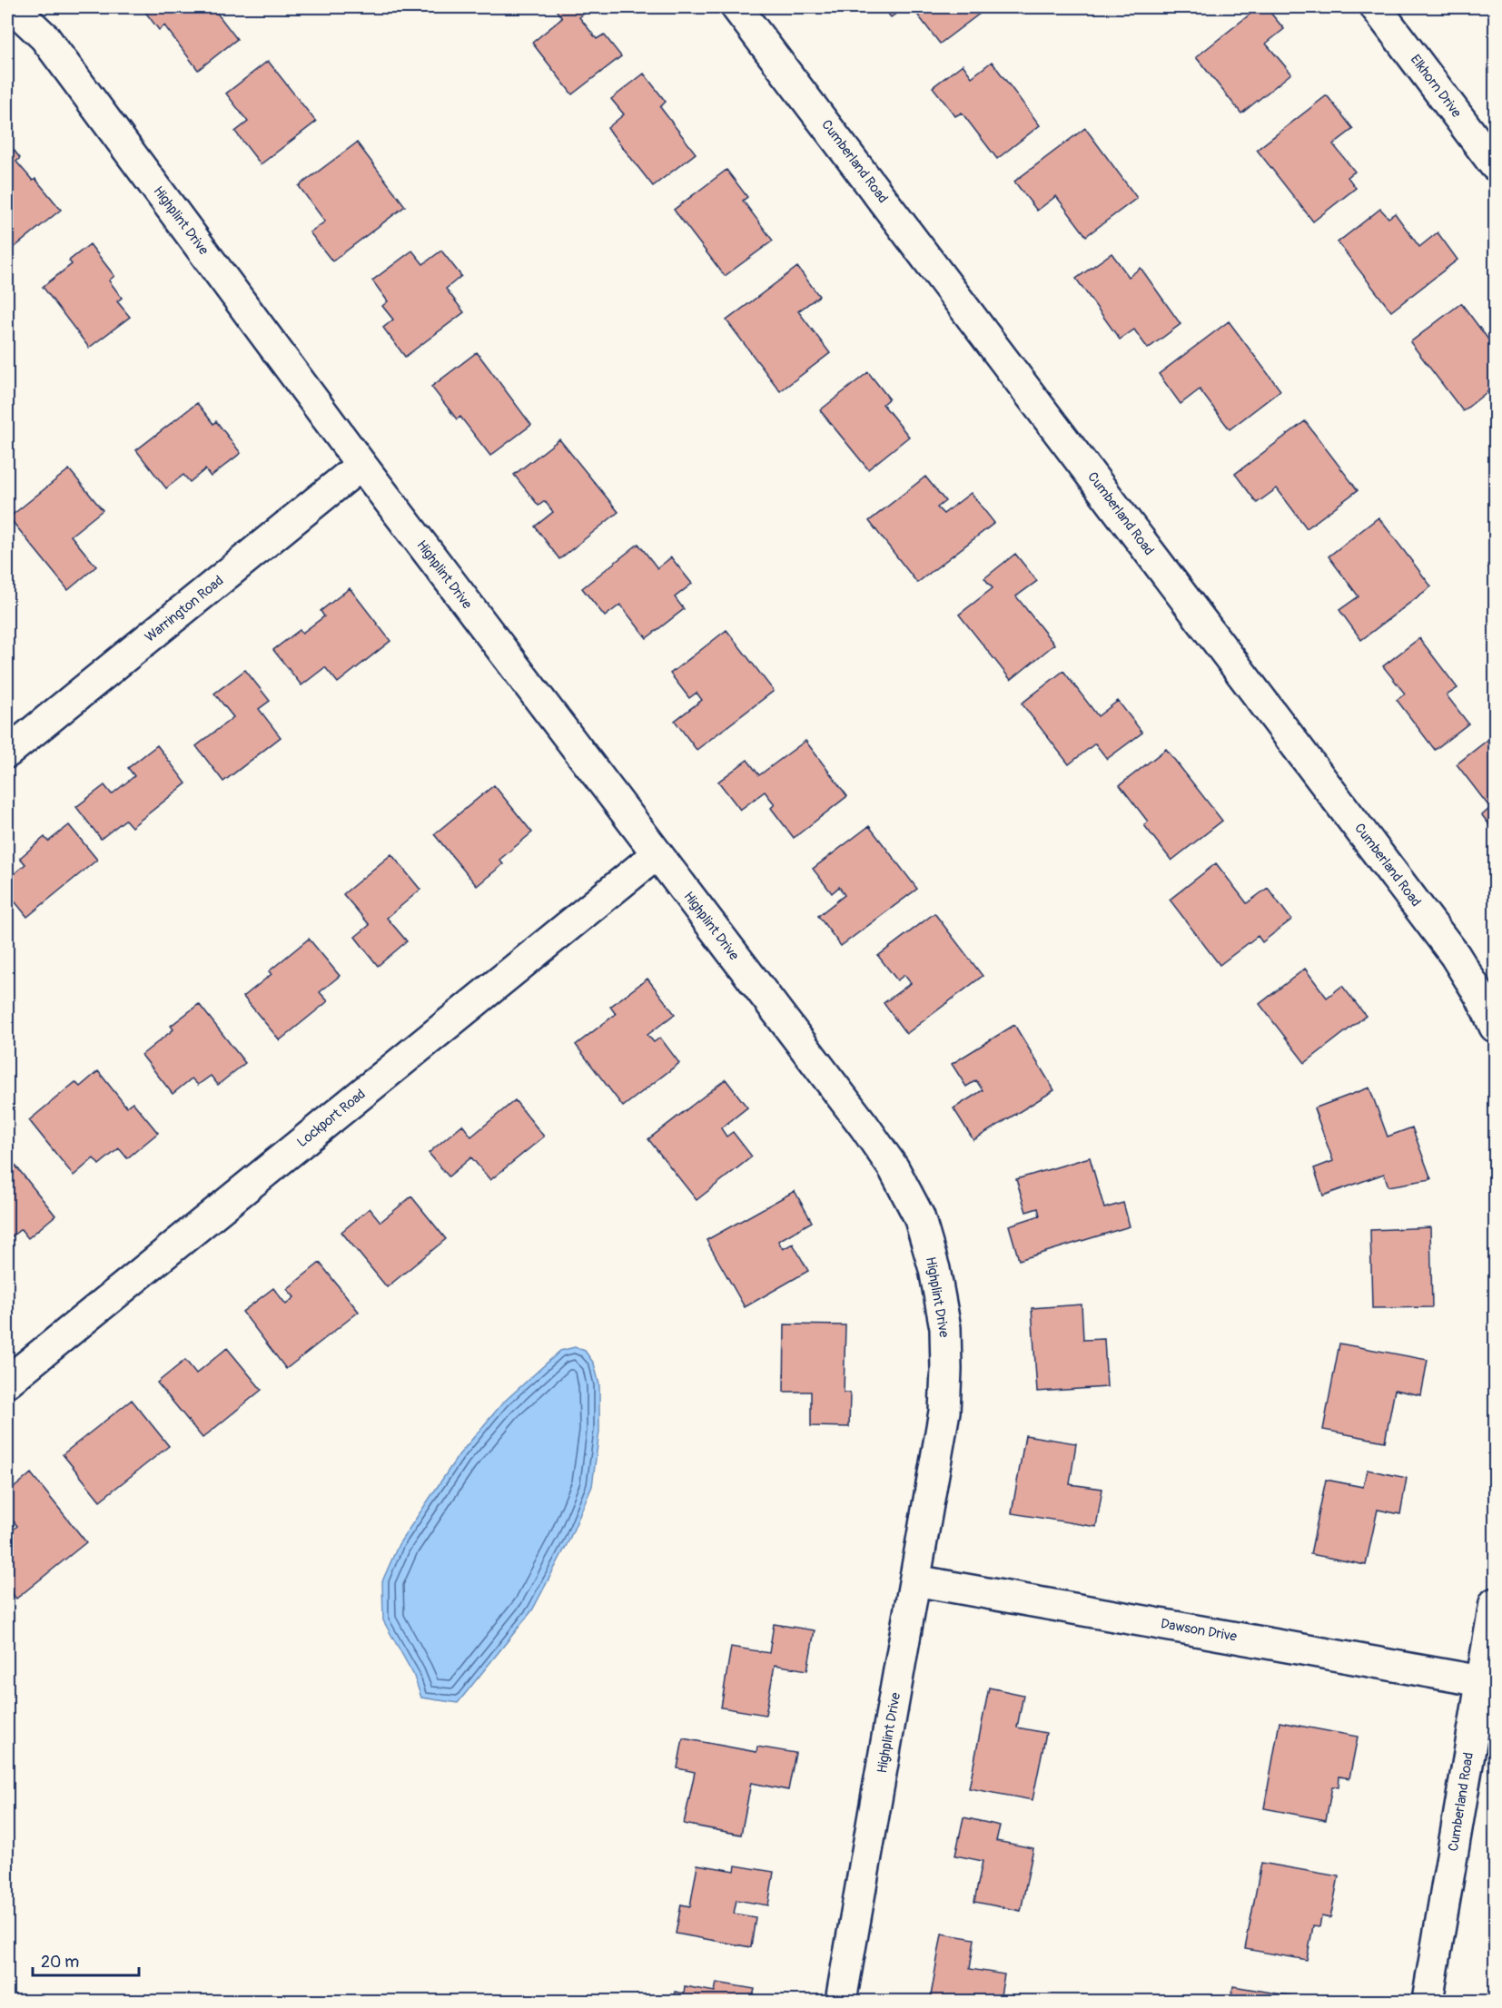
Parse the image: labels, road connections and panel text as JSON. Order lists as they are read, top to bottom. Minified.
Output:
{"streets":{"street":["Elkhorn Drive","Cumberland Road","Highplint Drive","Warrington Road","Lockport Road","Dawson Drive"]},"crossings":[["Cumberland Road","Dawson Drive"],["Highplint Drive","Warrington Road"],["Highplint Drive","Lockport Road"],["Highplint Drive","Dawson Drive"]],"scale_bar":"20 m"}
